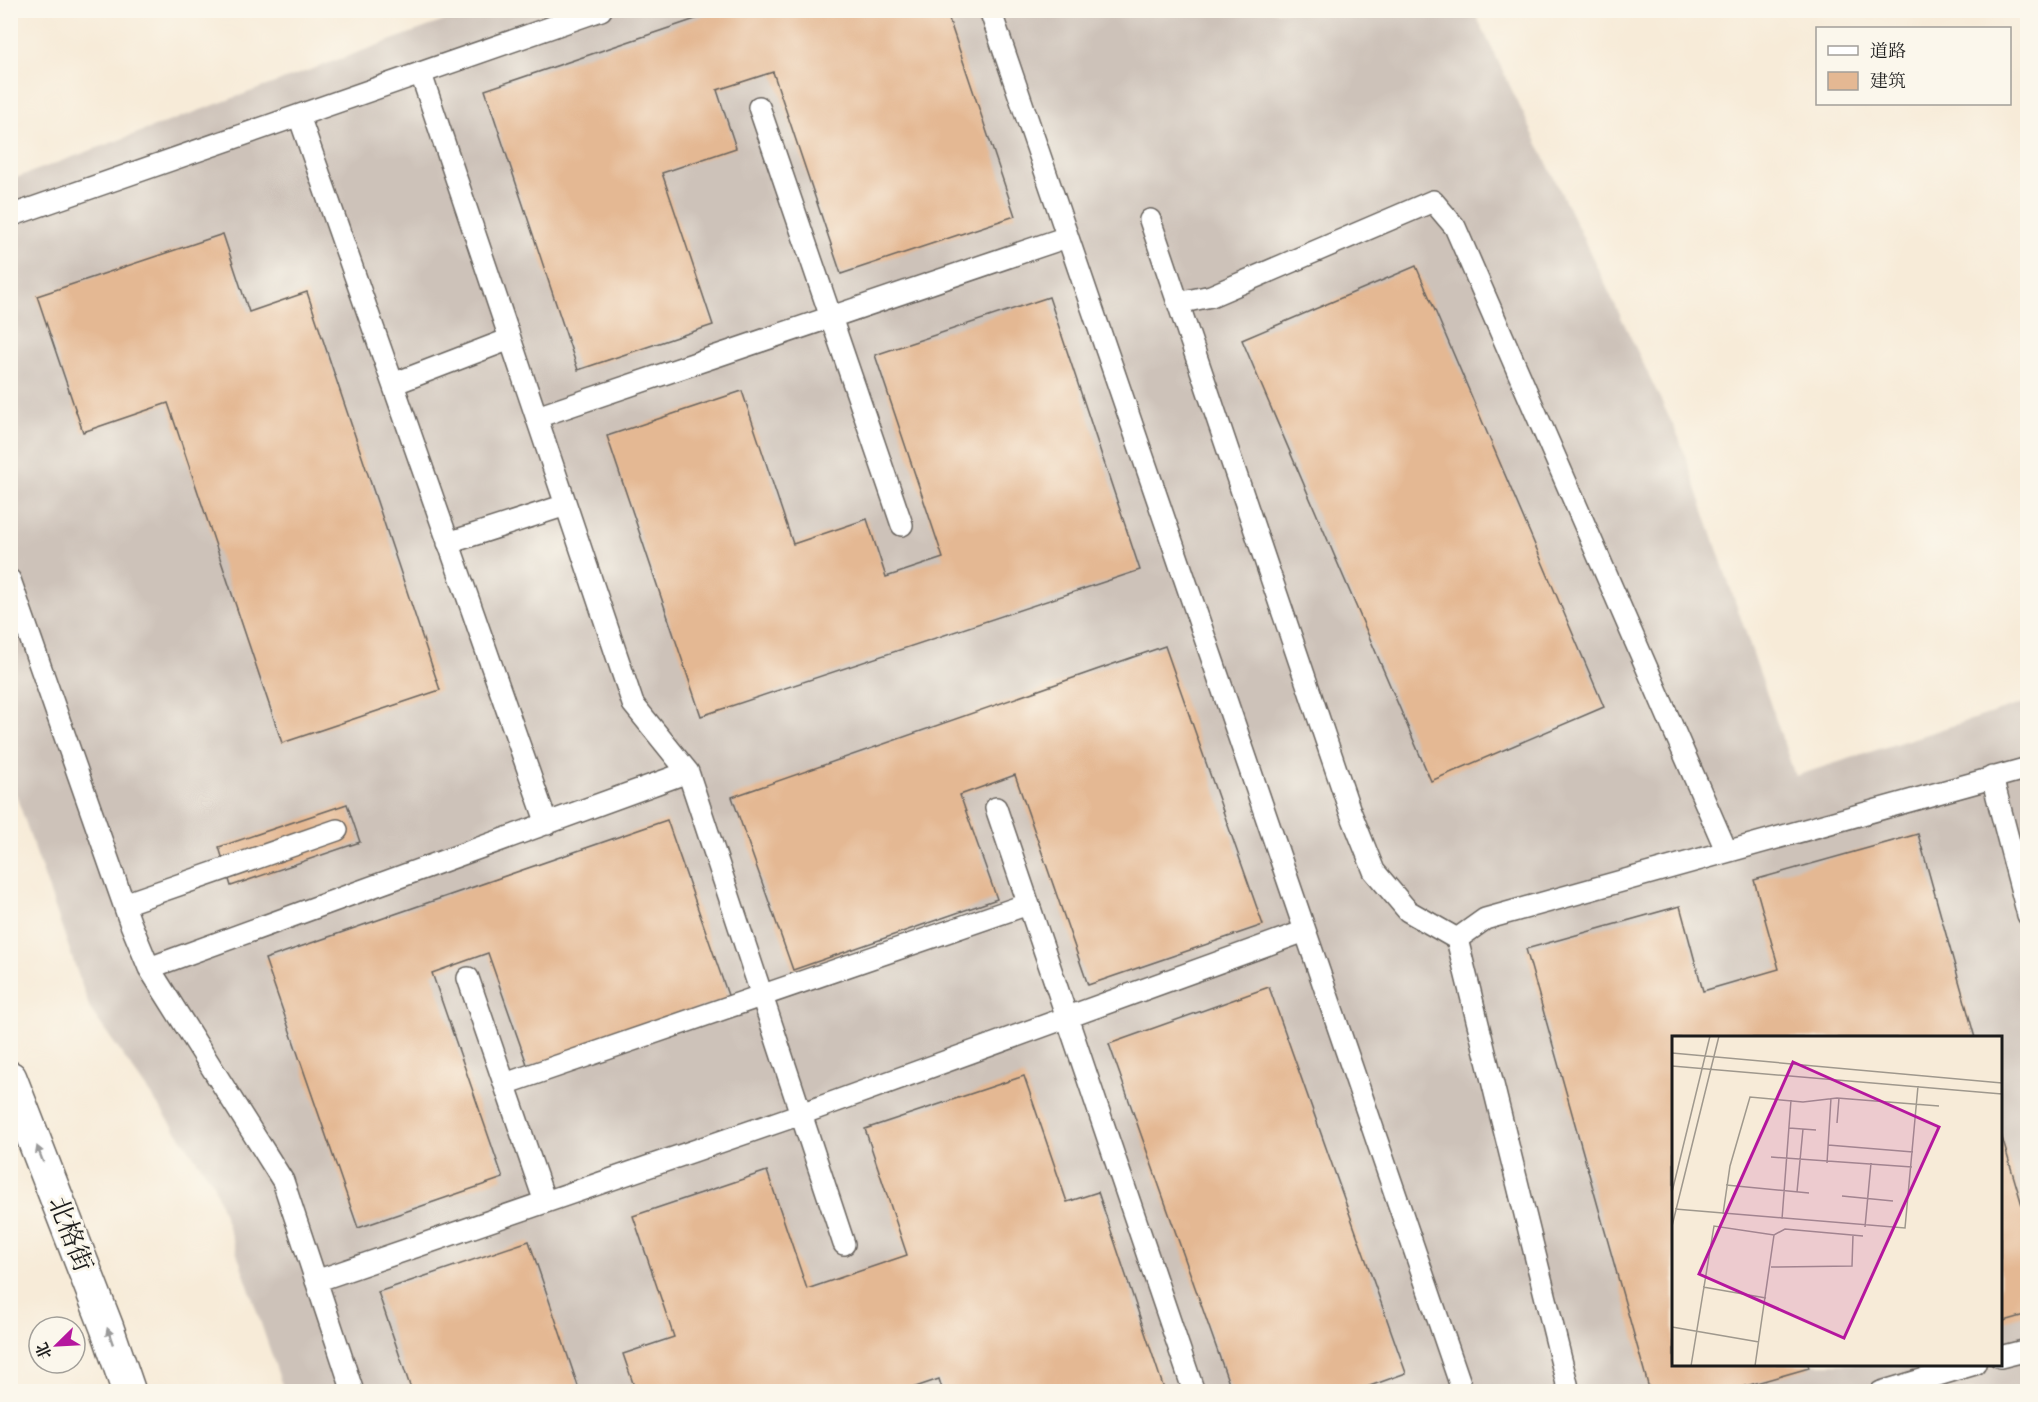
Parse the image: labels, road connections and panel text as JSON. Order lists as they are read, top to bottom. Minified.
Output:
{"streets":{"street":["北格街"]},"one_way":["北格街"],"legend":["道路","建筑"],"north":"bottom left"}
